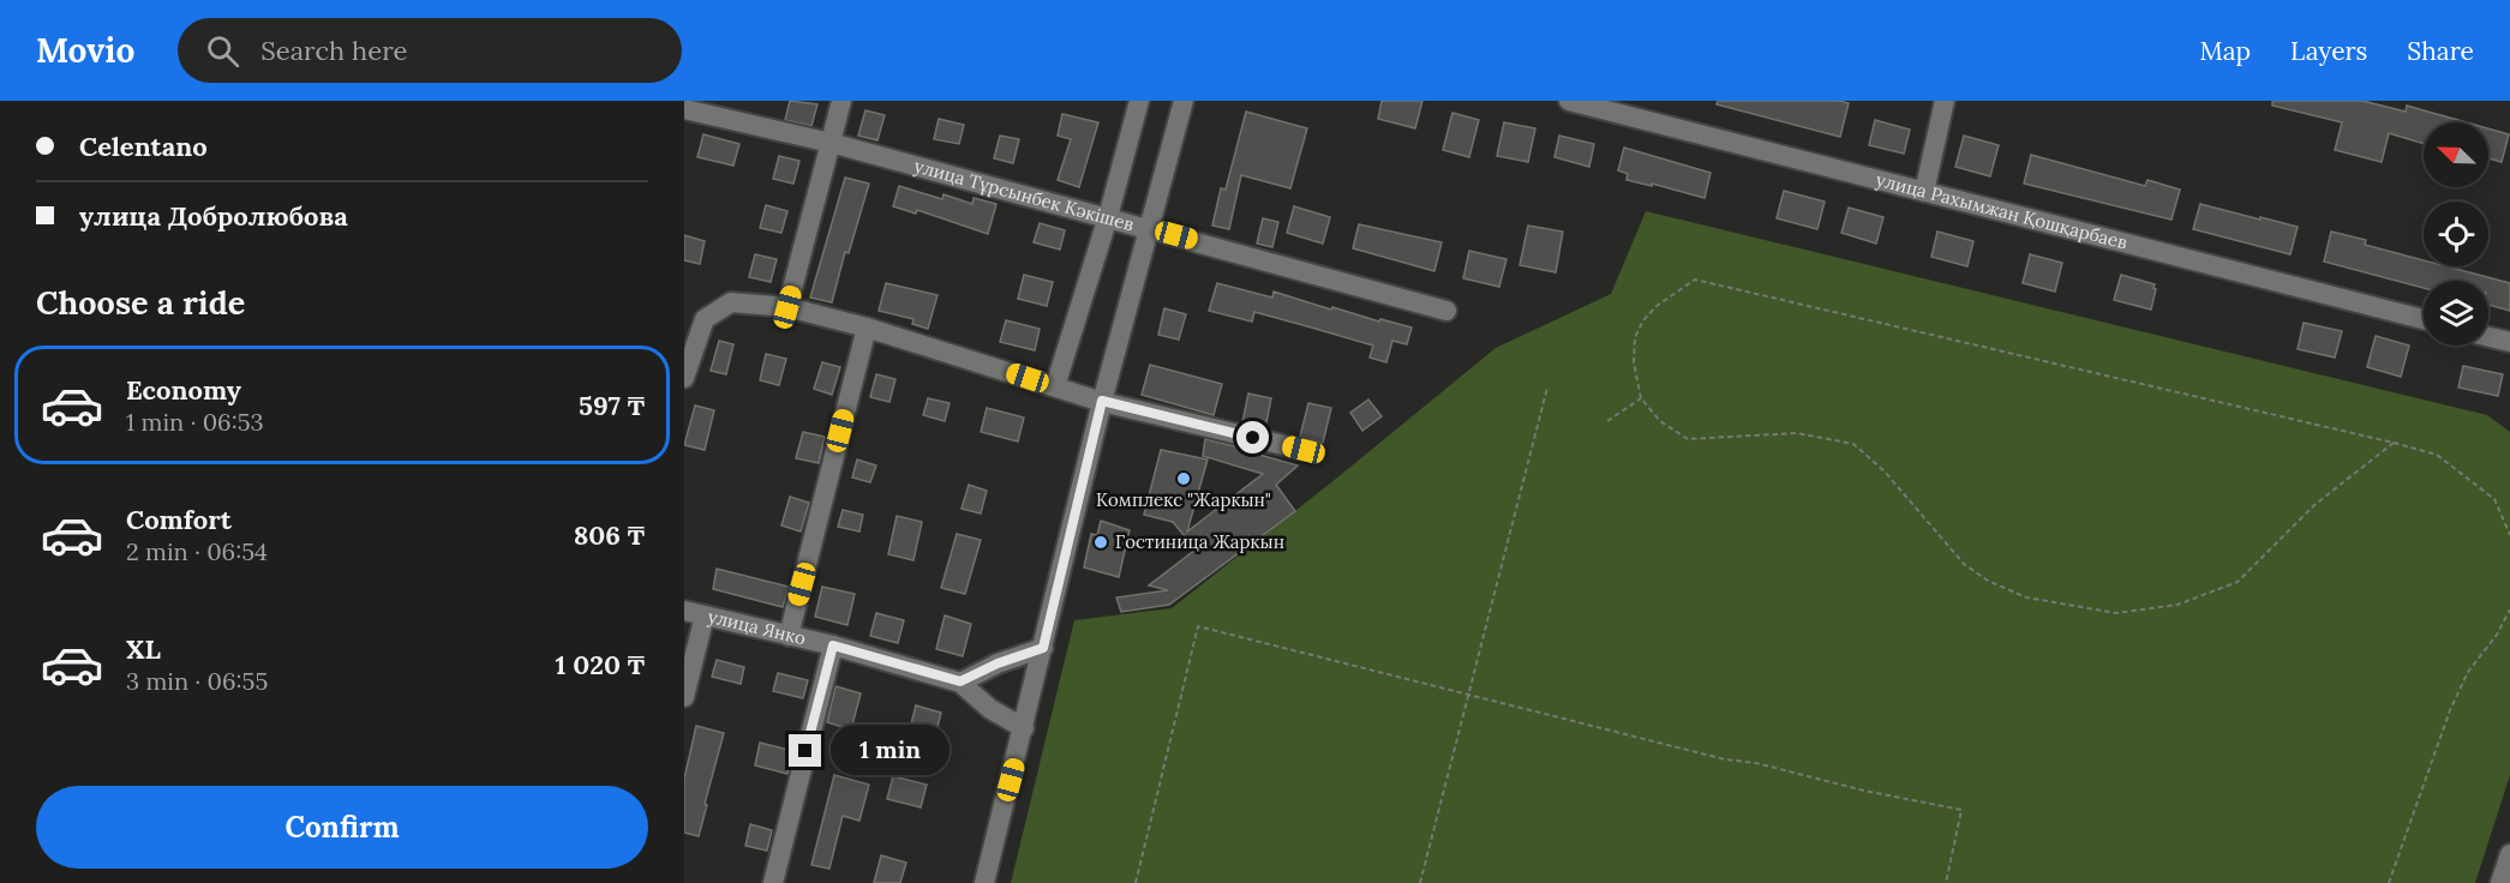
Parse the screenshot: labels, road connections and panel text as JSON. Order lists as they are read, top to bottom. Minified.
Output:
{"streets":{"street":["улица Тұрсынбек Кәкішев","улица Рахымжан Қошқарбаев","улица Янко"]},"places":["Комплекс \"Жаркын\"","Гостиница Жаркын"],"north":"top left","page":{"header":"Movio","search":"Search here","nav":["Map","Layers","Share"],"banner":["Celentano","улица Добролюбова"],"heading":"Choose a ride","list":[{"name":"Economy","note":"1 min · 06:53","value":"597 ₸"},{"name":"Comfort","note":"2 min · 06:54","value":"806 ₸"},{"name":"XL","note":"3 min · 06:55","value":"1 020 ₸"}],"bubble":"1 min","buttons":"Confirm"}}
